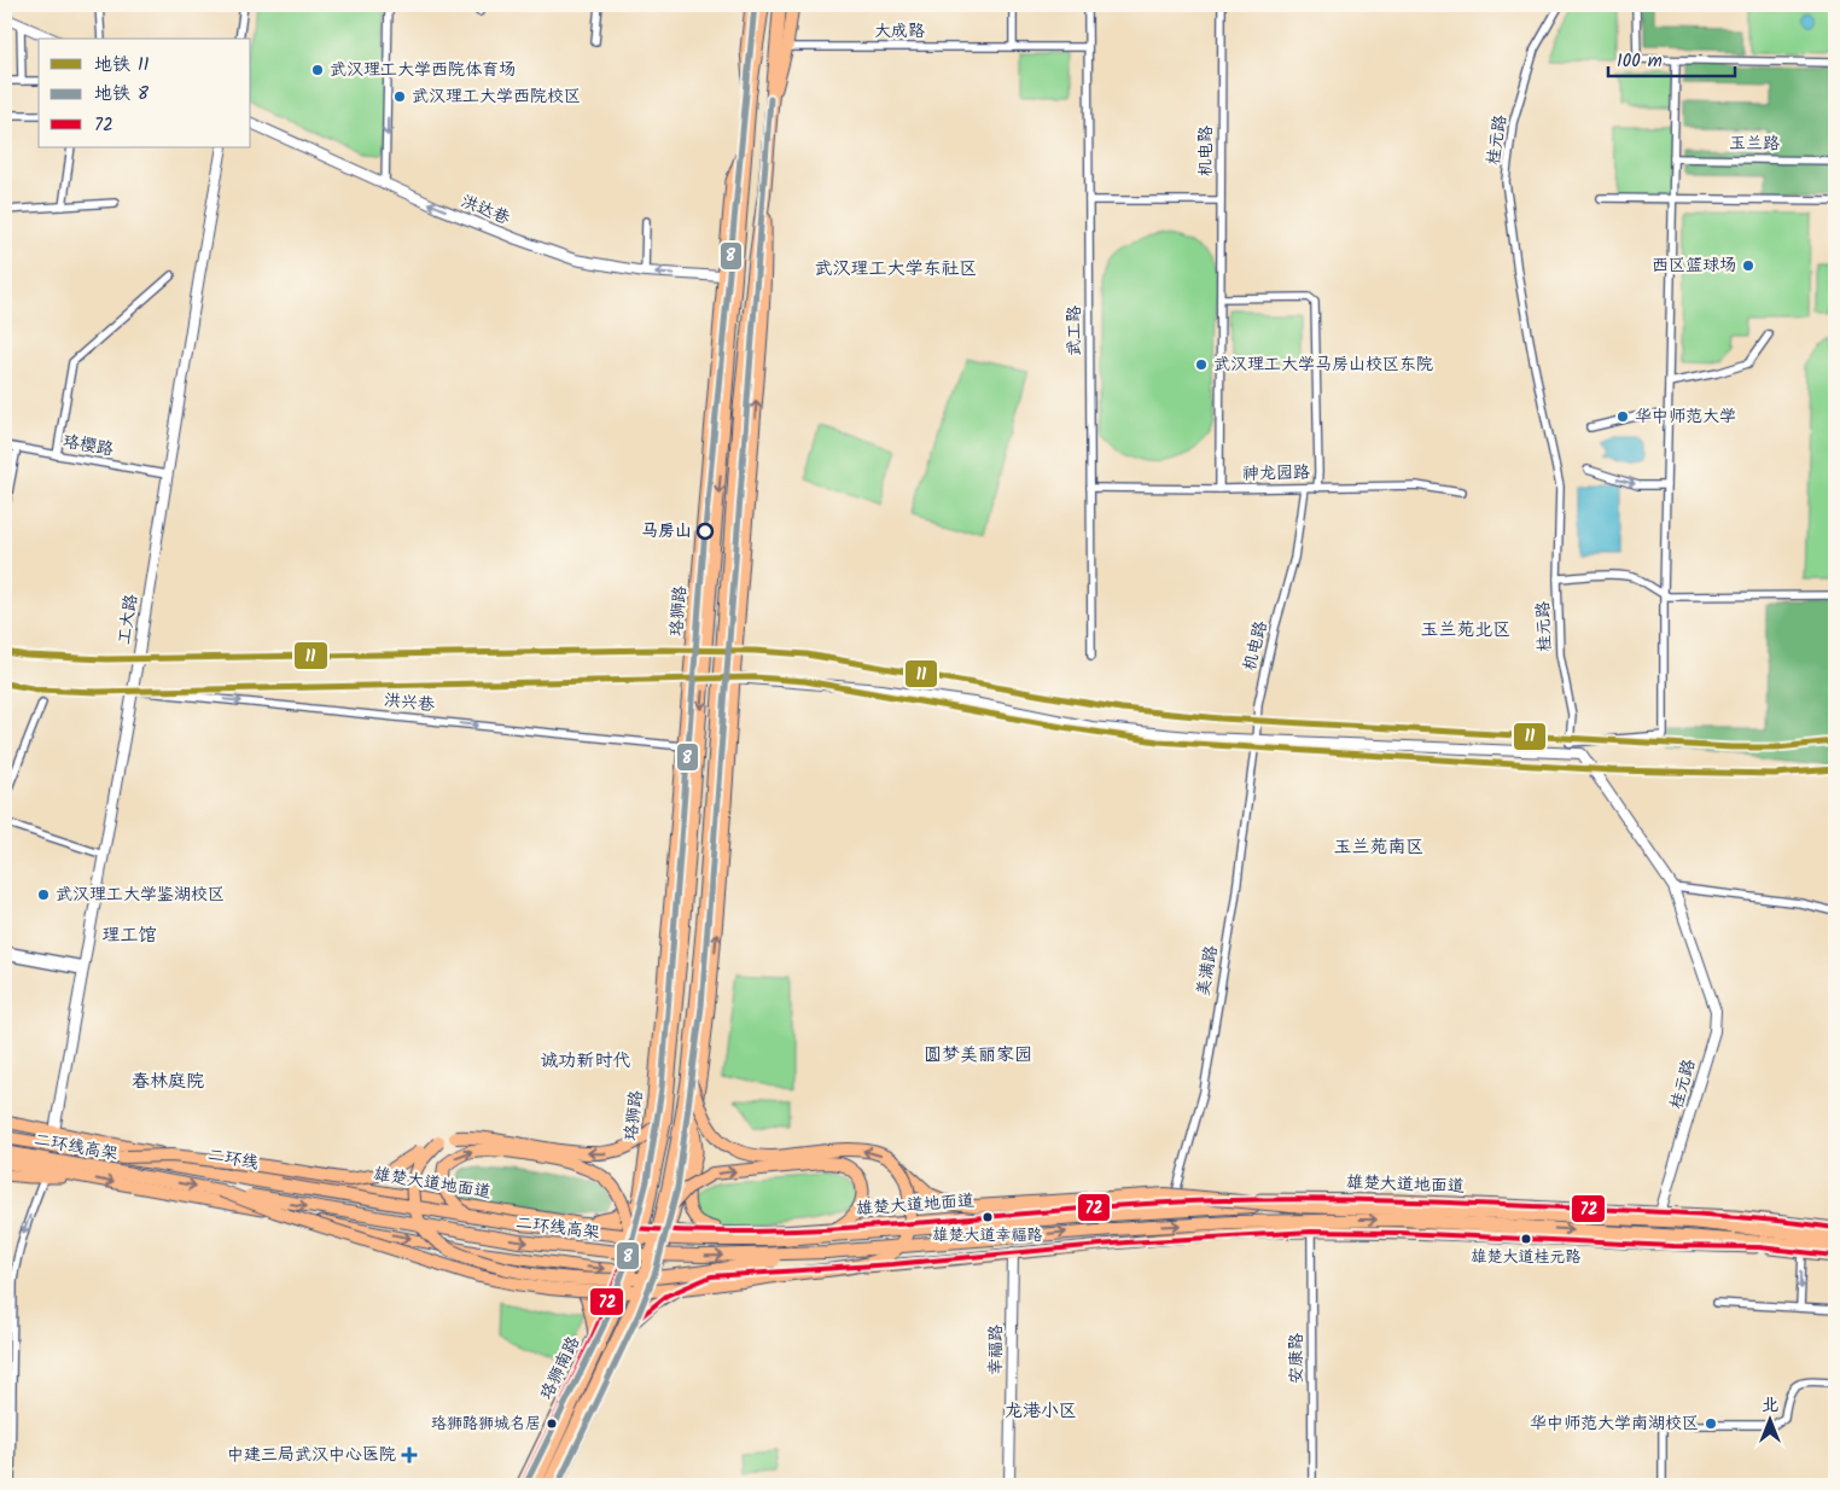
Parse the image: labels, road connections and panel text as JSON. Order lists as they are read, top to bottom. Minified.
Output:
{"streets":{"highway":["二环线高架","二环线"],"main road":["珞狮路","雄楚大道地面道","珞狮南路"],"street":["大成路","桂元路","玉兰路","机电路","洪达巷","武工路","珞樱路","神龙园路","工大路","洪兴巷","美满路","幸福路","安康路"]},"crossings":[["大成路","武工路"],["桂元路","雄楚大道地面道"],["机电路","神龙园路"],["机电路","美满路"],["洪达巷","珞狮路"],["武工路","神龙园路"],["珞樱路","工大路"],["珞狮路","洪兴巷"],["珞狮路","雄楚大道地面道"],["珞狮路","珞狮南路"],["工大路","洪兴巷"],["工大路","雄楚大道地面道"],["美满路","雄楚大道地面道"],["雄楚大道地面道","珞狮南路"]],"one_way":["洪达巷","洪兴巷"],"districts":["武汉理工大学东社区","玉兰苑北区","玉兰苑南区","理工馆","圆梦美丽家园","诚功新时代","春林庭院","龙港小区"],"places":{"other":["武汉理工大学西院体育场","武汉理工大学西院校区","西区篮球场","武汉理工大学马房山校区东院","华中师范大学","马房山","武汉理工大学鉴湖校区","雄楚大道幸福路","雄楚大道桂元路","珞狮路狮城名居","华中师范大学南湖校区"],"health":["中建三局武汉中心医院"]},"lines":["metro line 8","metro line 11","transit line 72"],"legend":["地铁 11","地铁 8","72"],"scale_bar":"100 m","north":"top"}
